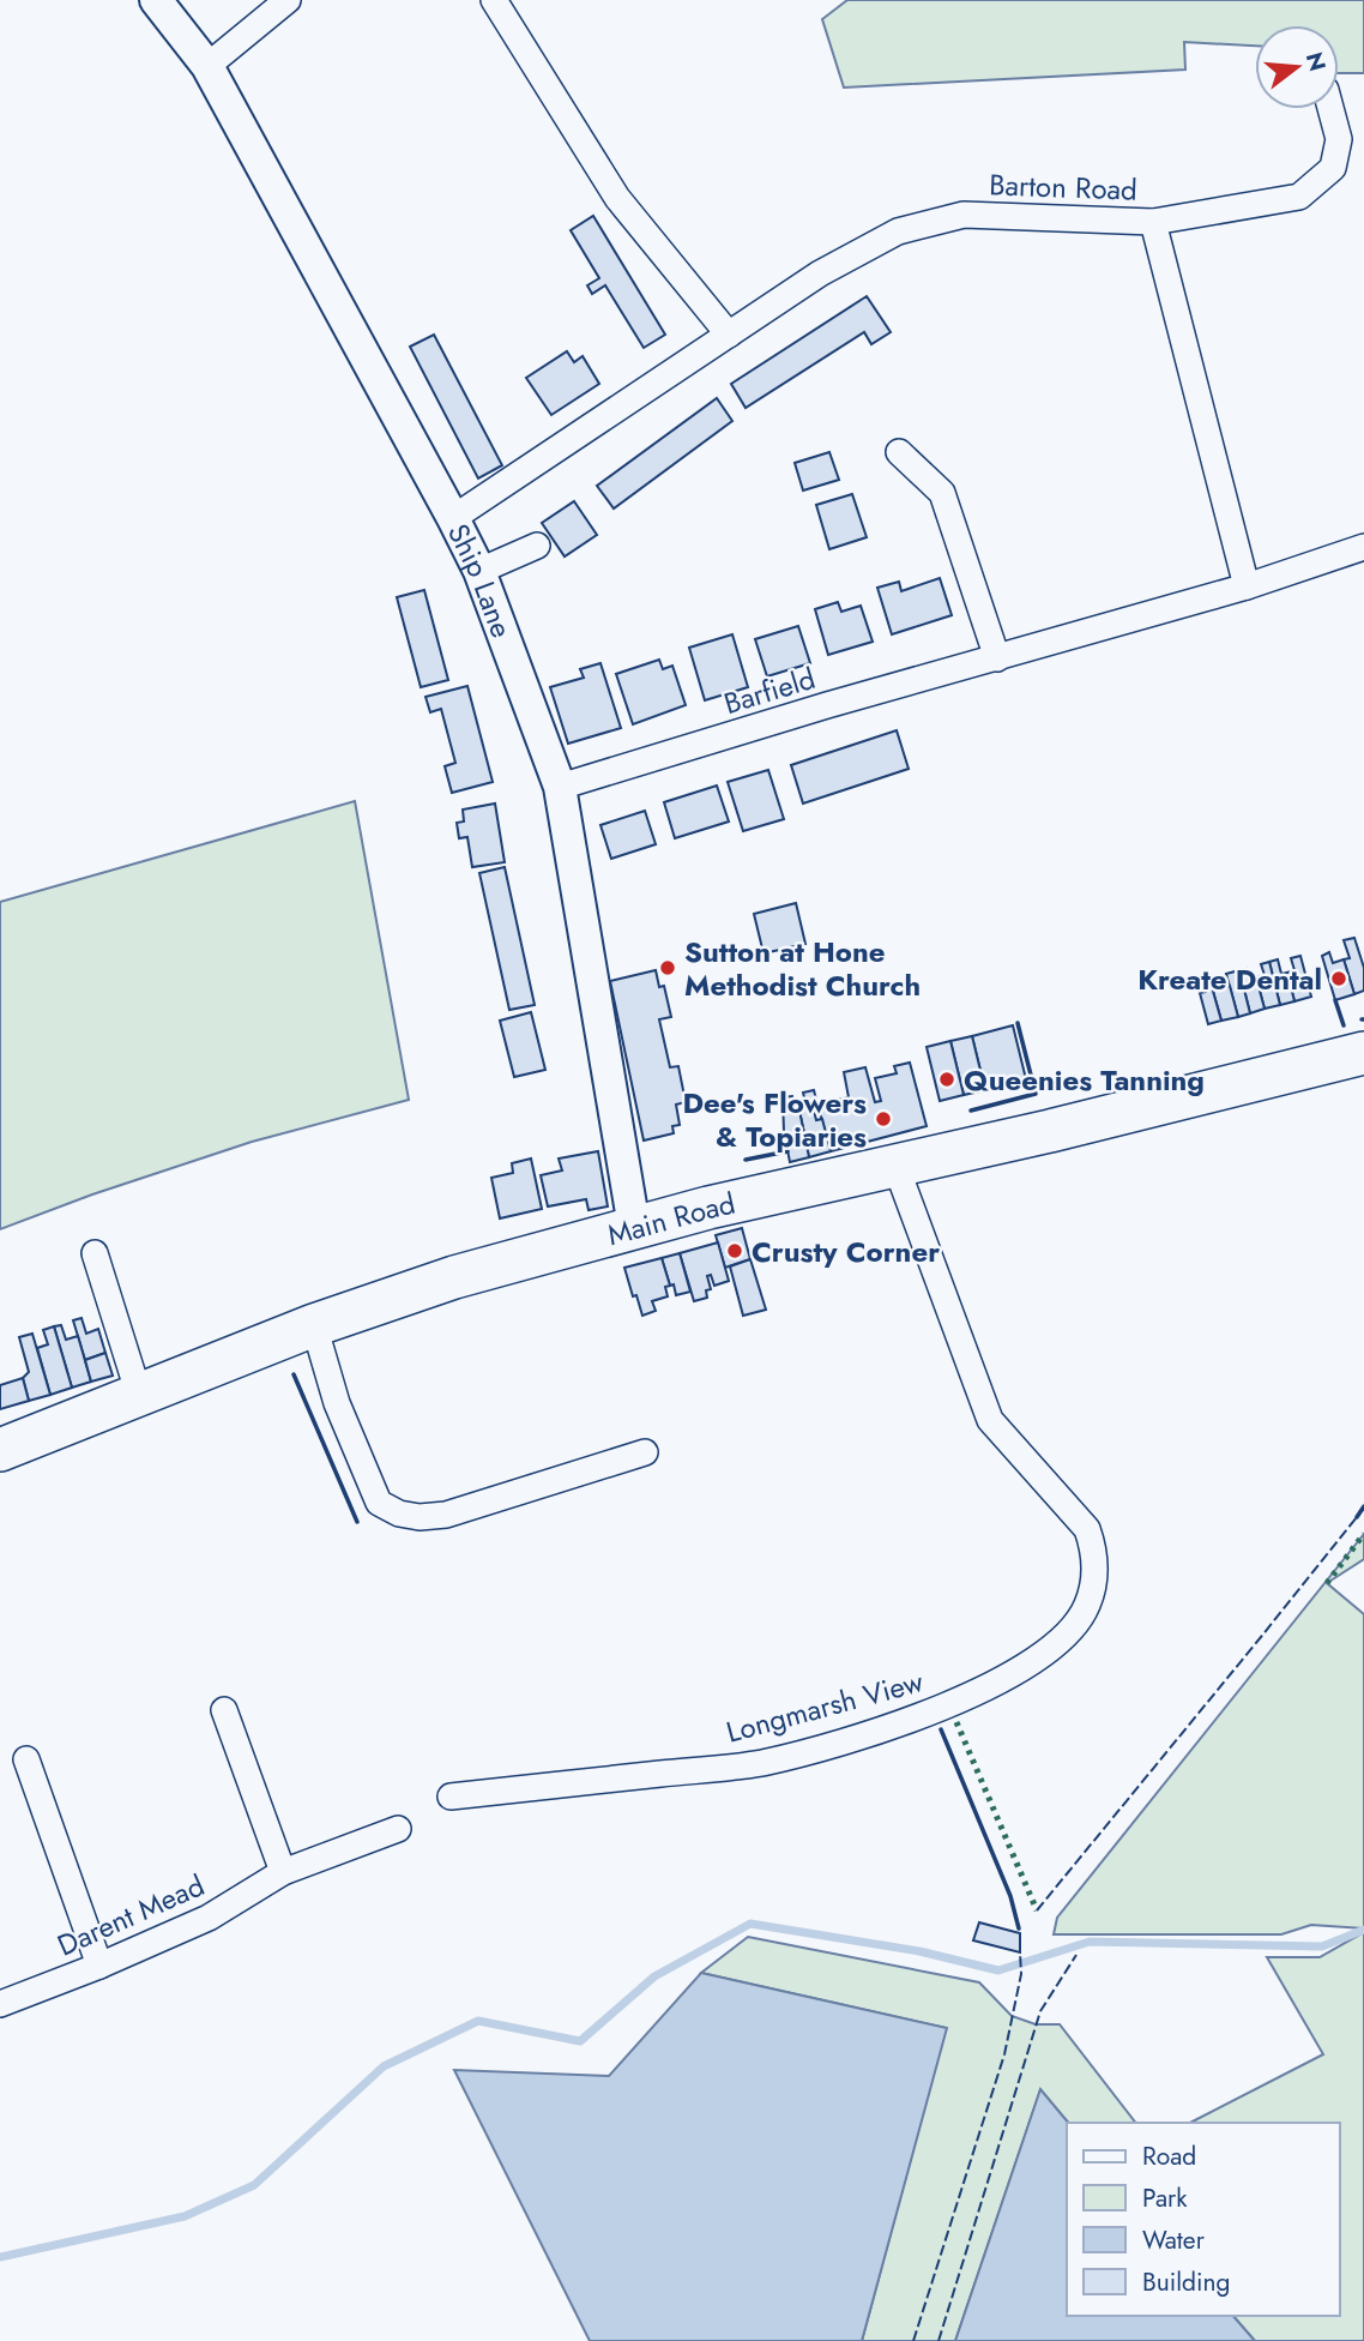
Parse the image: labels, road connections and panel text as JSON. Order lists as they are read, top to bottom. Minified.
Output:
{"streets":{"main road":["Main Road"],"street":["Barton Road","Ship Lane","Barfield","Longmarsh View","Darent Mead"]},"crossings":[["Barton Road","Ship Lane"],["Ship Lane","Barfield"],["Ship Lane","Main Road"],["Main Road","Longmarsh View"]],"places":["Sutton at Hone Methodist Church","Kreate Dental","Queenies Tanning","Dee's Flowers & Topiaries","Crusty Corner"],"legend":["Road","Park","Water","Building"],"north":"right"}
